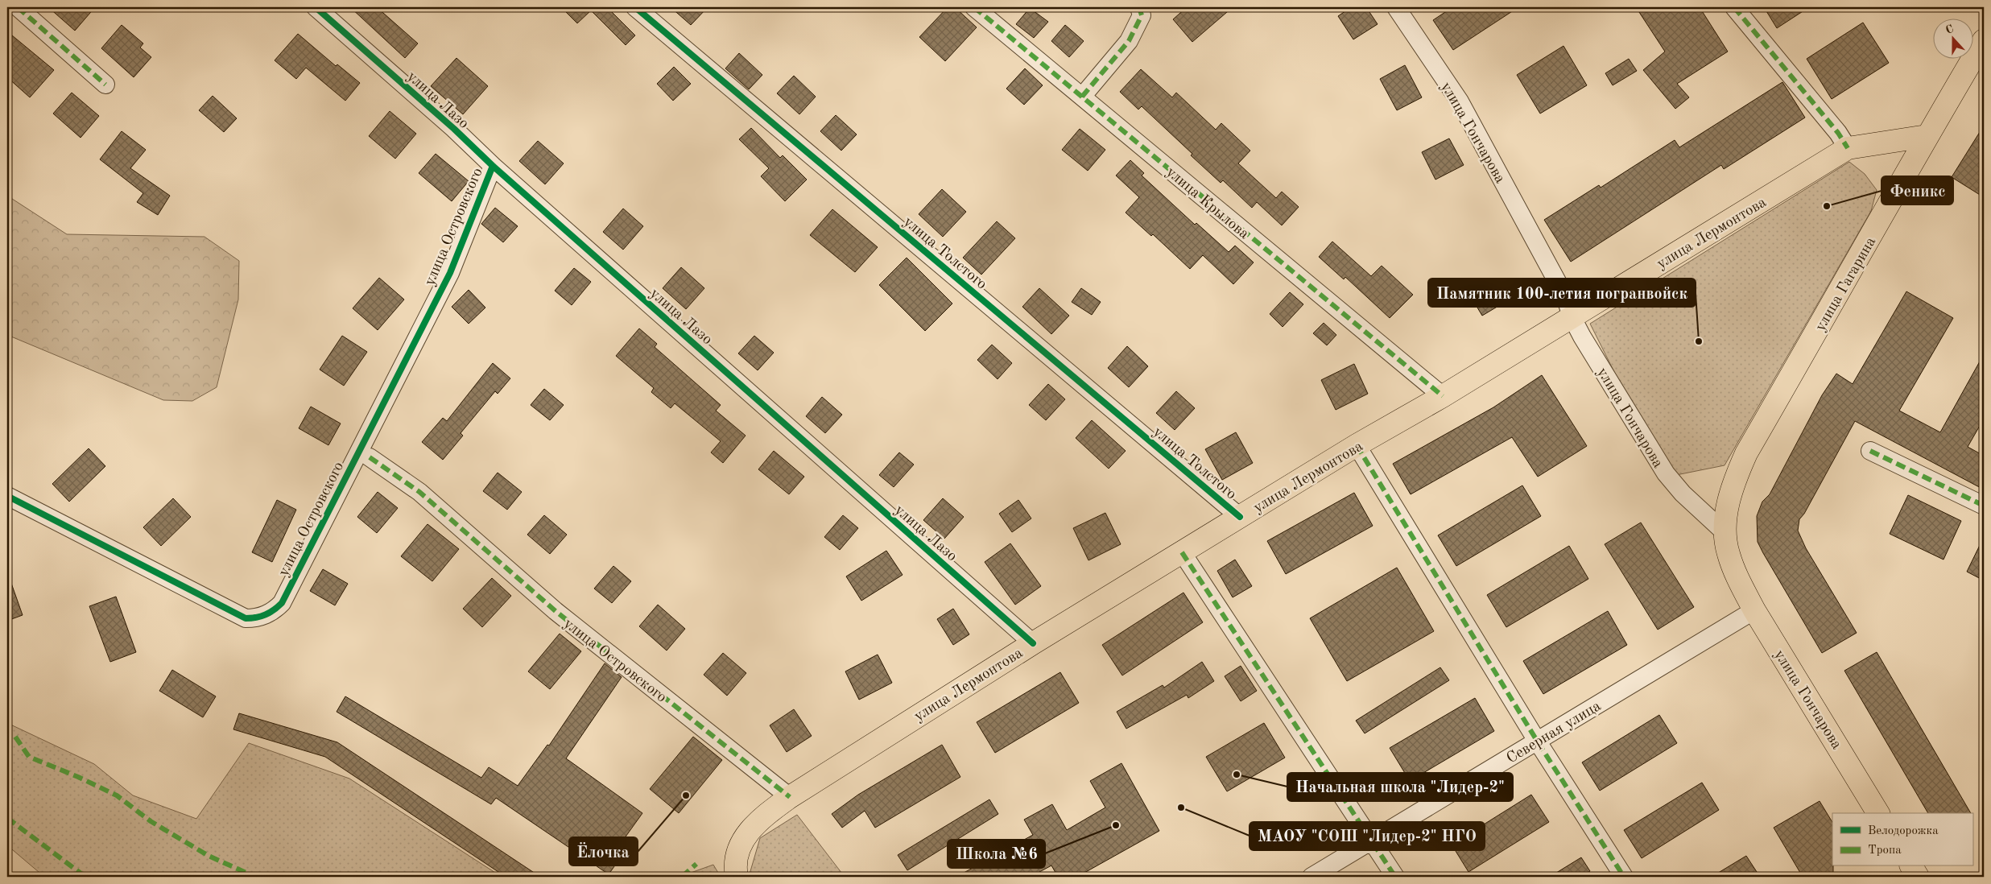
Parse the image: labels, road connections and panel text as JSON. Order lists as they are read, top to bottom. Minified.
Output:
{"streets":{"main road":["улица Гончарова","улица Лермонтова","улица Гагарина"],"street":["улица Лазо","улица Крылова","улица Островского","улица Толстого","Северная улица"]},"crossings":[["улица Лазо","улица Островского"],["улица Лазо","улица Лермонтова"],["улица Гончарова","улица Лермонтова"],["улица Гончарова","улица Гагарина"],["улица Гончарова","Северная улица"],["улица Крылова","улица Лермонтова"],["улица Островского","улица Лермонтова"],["улица Лермонтова","улица Толстого"],["улица Лермонтова","улица Гагарина"]],"places":["Феникс","Памятник 100-летия погранвойск","Начальная школа \"Лидер-2\"","Ёлочка","МАОУ \"СОШ \"Лидер-2\" НГО","Школа №6"],"legend":["Велодорожка","Тропа"],"north":"top"}
